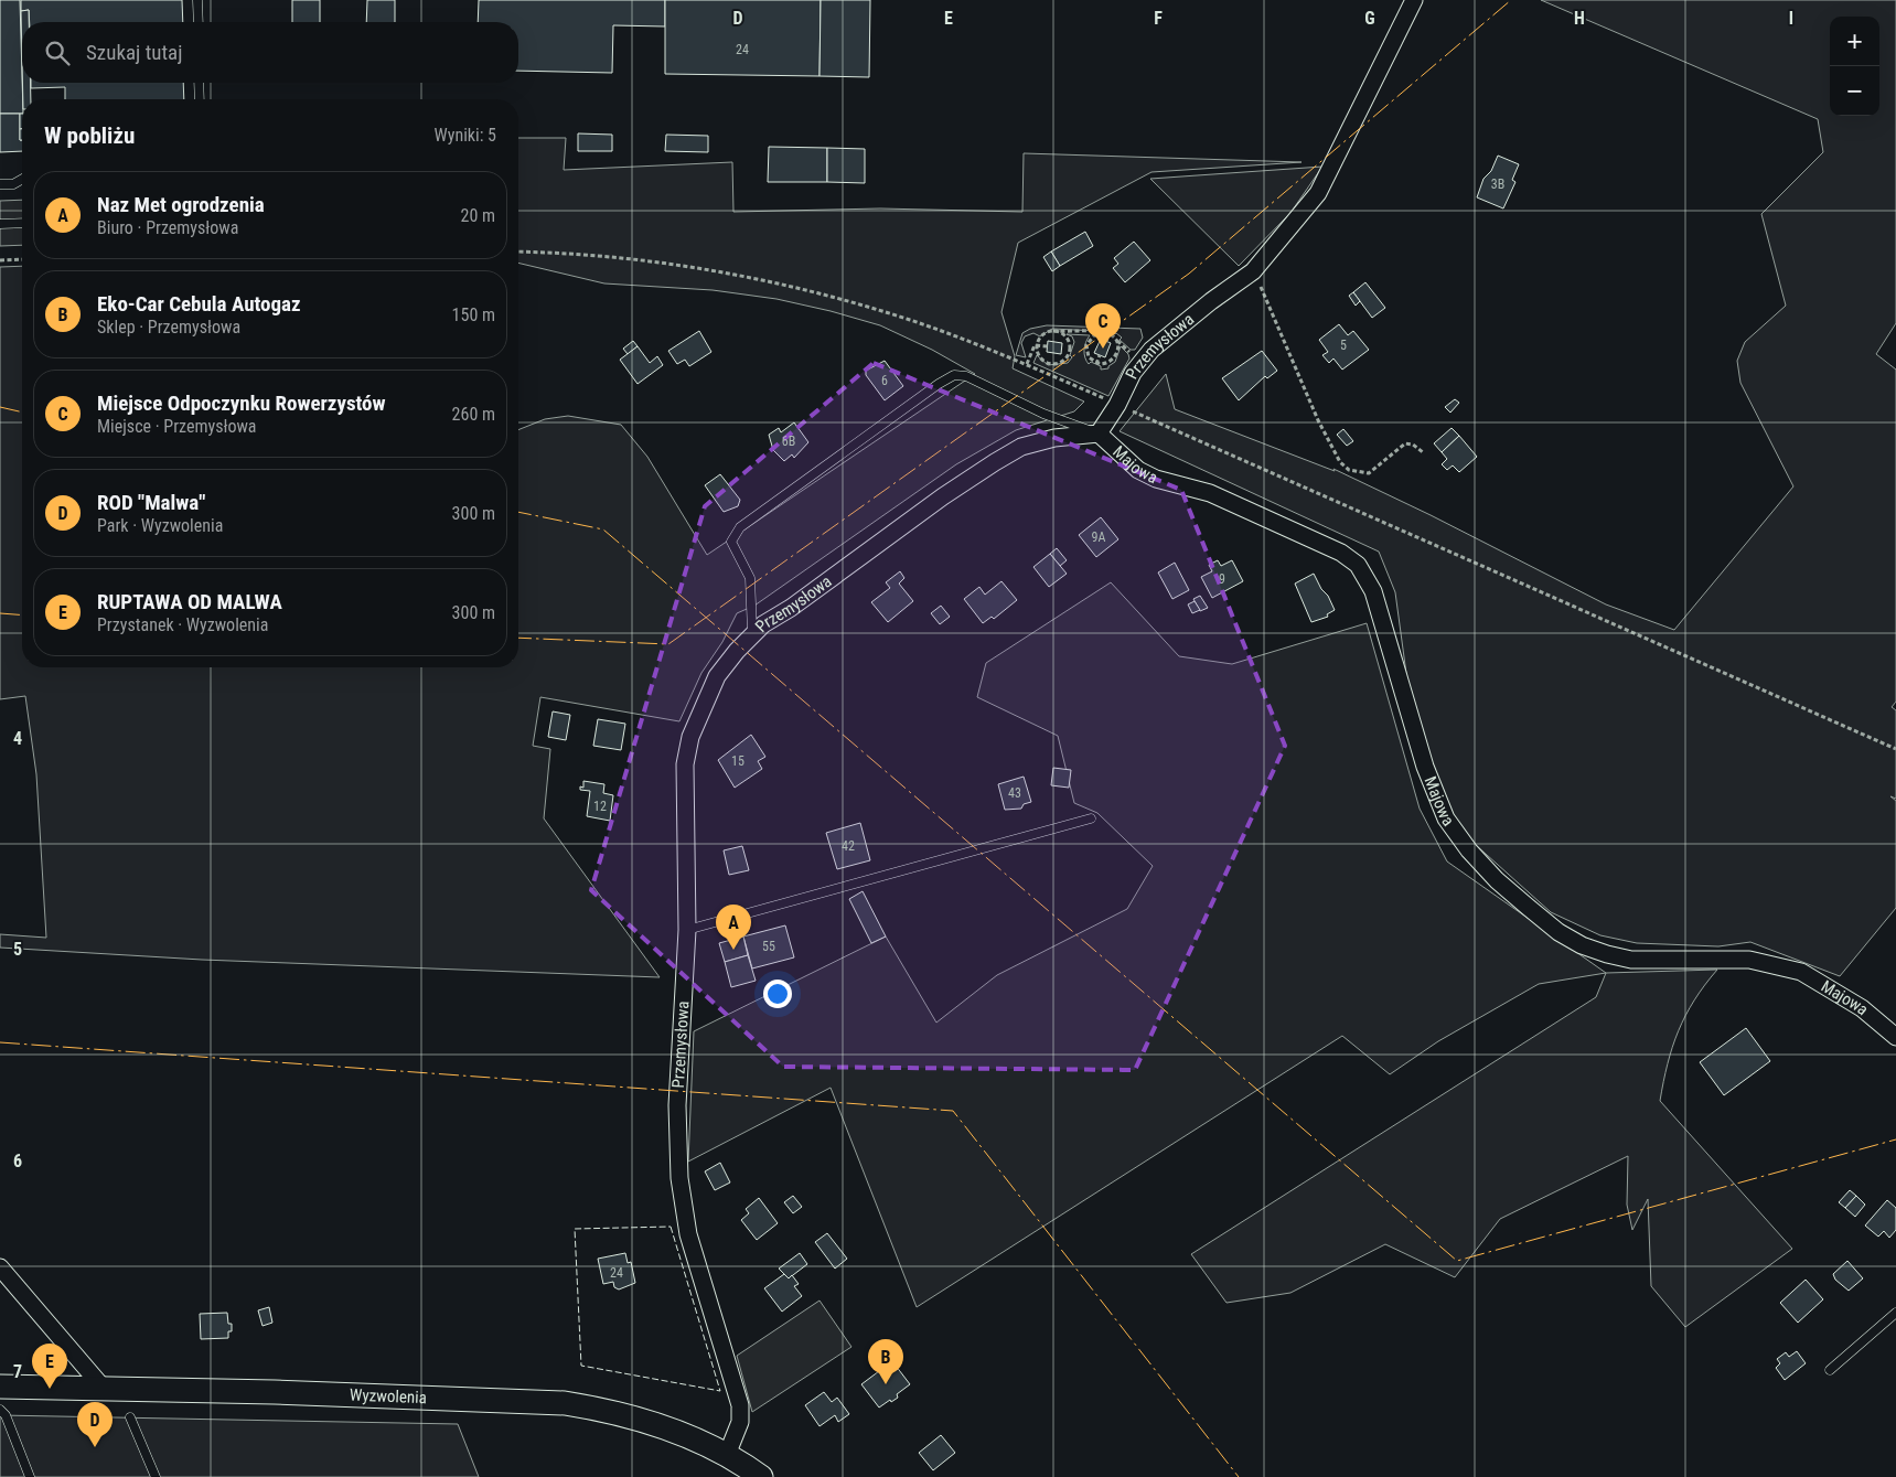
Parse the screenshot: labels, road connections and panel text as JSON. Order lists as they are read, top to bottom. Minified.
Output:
{"streets":{"street":["Przemysłowa","Majowa","Wyzwolenia"]},"crossings":[["Przemysłowa","Majowa"],["Przemysłowa","Wyzwolenia"]],"house_numbers":["24","3B","5","6","6B","9A","9","15","43","12","42","55","24"],"page":{"map_buttons":["+","−"],"search":"Szukaj tutaj","heading":["W pobliżu","Wyniki: 5"],"list":[{"mark":"A","name":"Naz Met ogrodzenia","note":"Biuro · Przemysłowa","value":"20 m"},{"mark":"B","name":"Eko-Car Cebula Autogaz","note":"Sklep · Przemysłowa","value":"150 m"},{"mark":"C","name":"Miejsce Odpoczynku Rowerzystów","note":"Miejsce · Przemysłowa","value":"260 m"},{"mark":"D","name":"ROD \"Malwa\"","note":"Park · Wyzwolenia","value":"300 m"},{"mark":"E","name":"RUPTAWA OD MALWA","note":"Przystanek · Wyzwolenia","value":"300 m"}],"pins":["C","A","B","E","D"]},"grid":{"columns":["D","E","F","G","H","I"],"rows":["4","5","6","7"]}}
